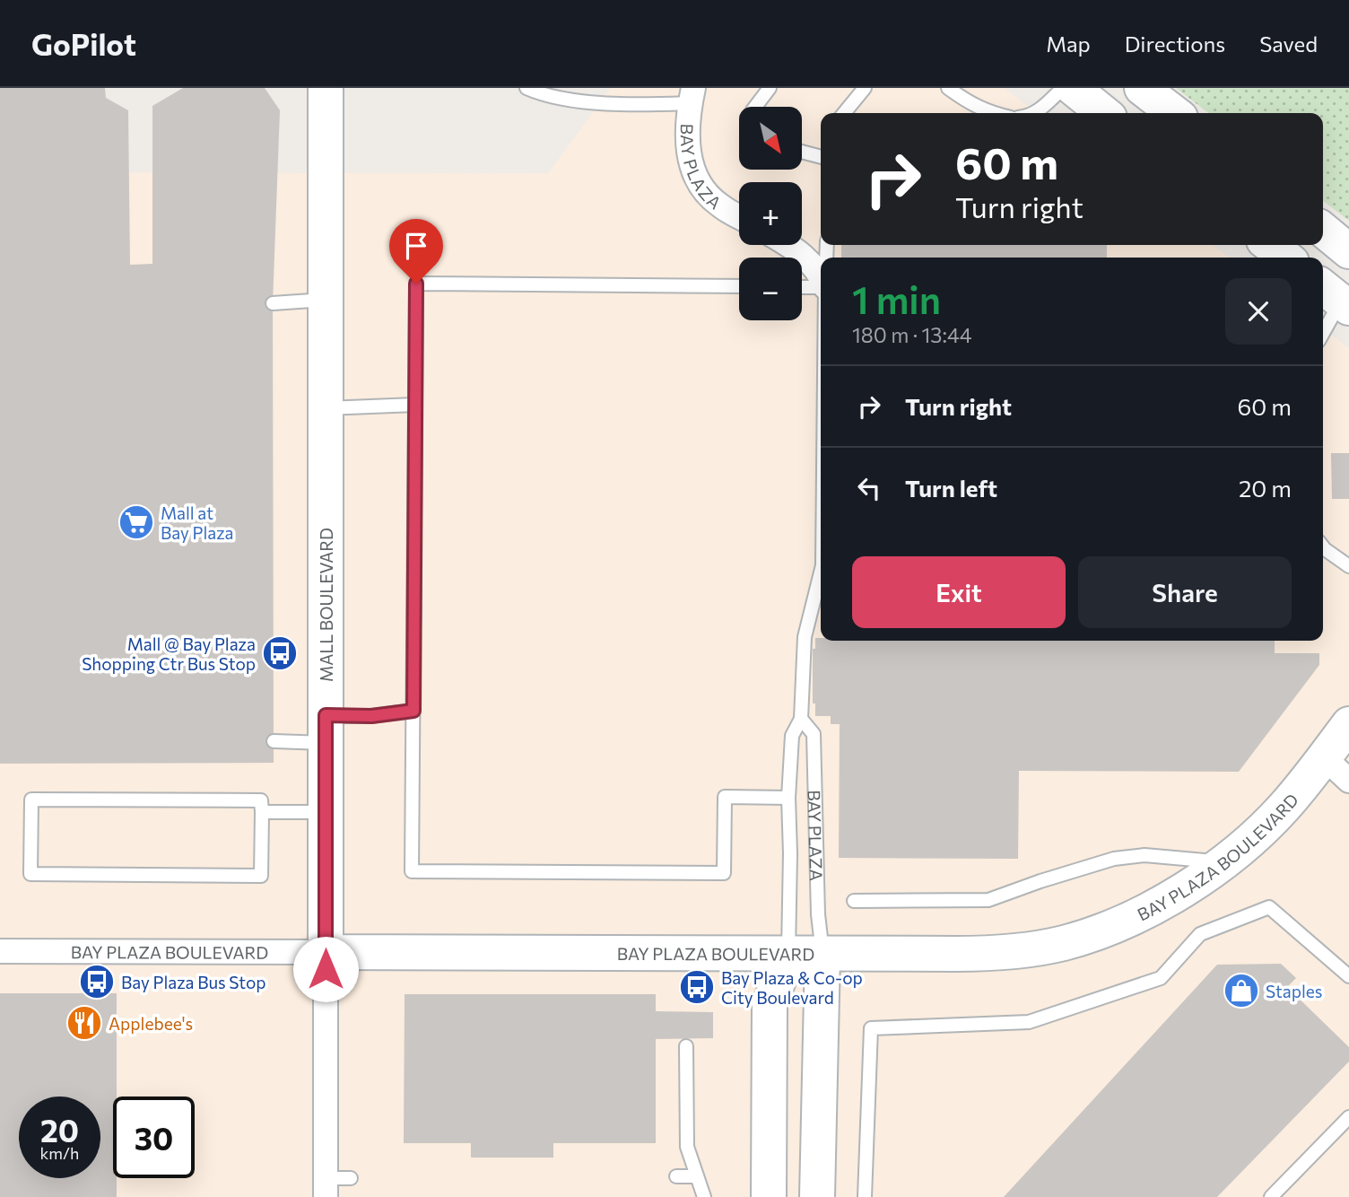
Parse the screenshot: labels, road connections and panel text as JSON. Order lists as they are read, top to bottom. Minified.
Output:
{"streets":{"street":["BAY PLAZA","MALL BOULEVARD","BAY PLAZA BOULEVARD"]},"crossings":[["BAY PLAZA","BAY PLAZA BOULEVARD"],["MALL BOULEVARD","BAY PLAZA BOULEVARD"]],"places":{"supermarket":["Mall at Bay Plaza"],"bus stop":["Mall @ Bay Plaza Shopping Ctr Bus Stop","Bay Plaza Bus Stop","Bay Plaza & Co-op City Boulevard"],"shop":["Staples"],"restaurant":["Applebee's"]},"north":"bottom right","page":{"header":"GoPilot","nav":["Map","Directions","Saved"],"map_buttons":["+","−"],"turn":["60 m","Turn right"],"heading":["1 min","180 m · 13:44"],"list":[{"name":"Turn right","value":"60 m"},{"name":"Turn left","value":"20 m"}],"buttons":["Exit","Share"],"speed":"20 km/h","limit":"30"}}
